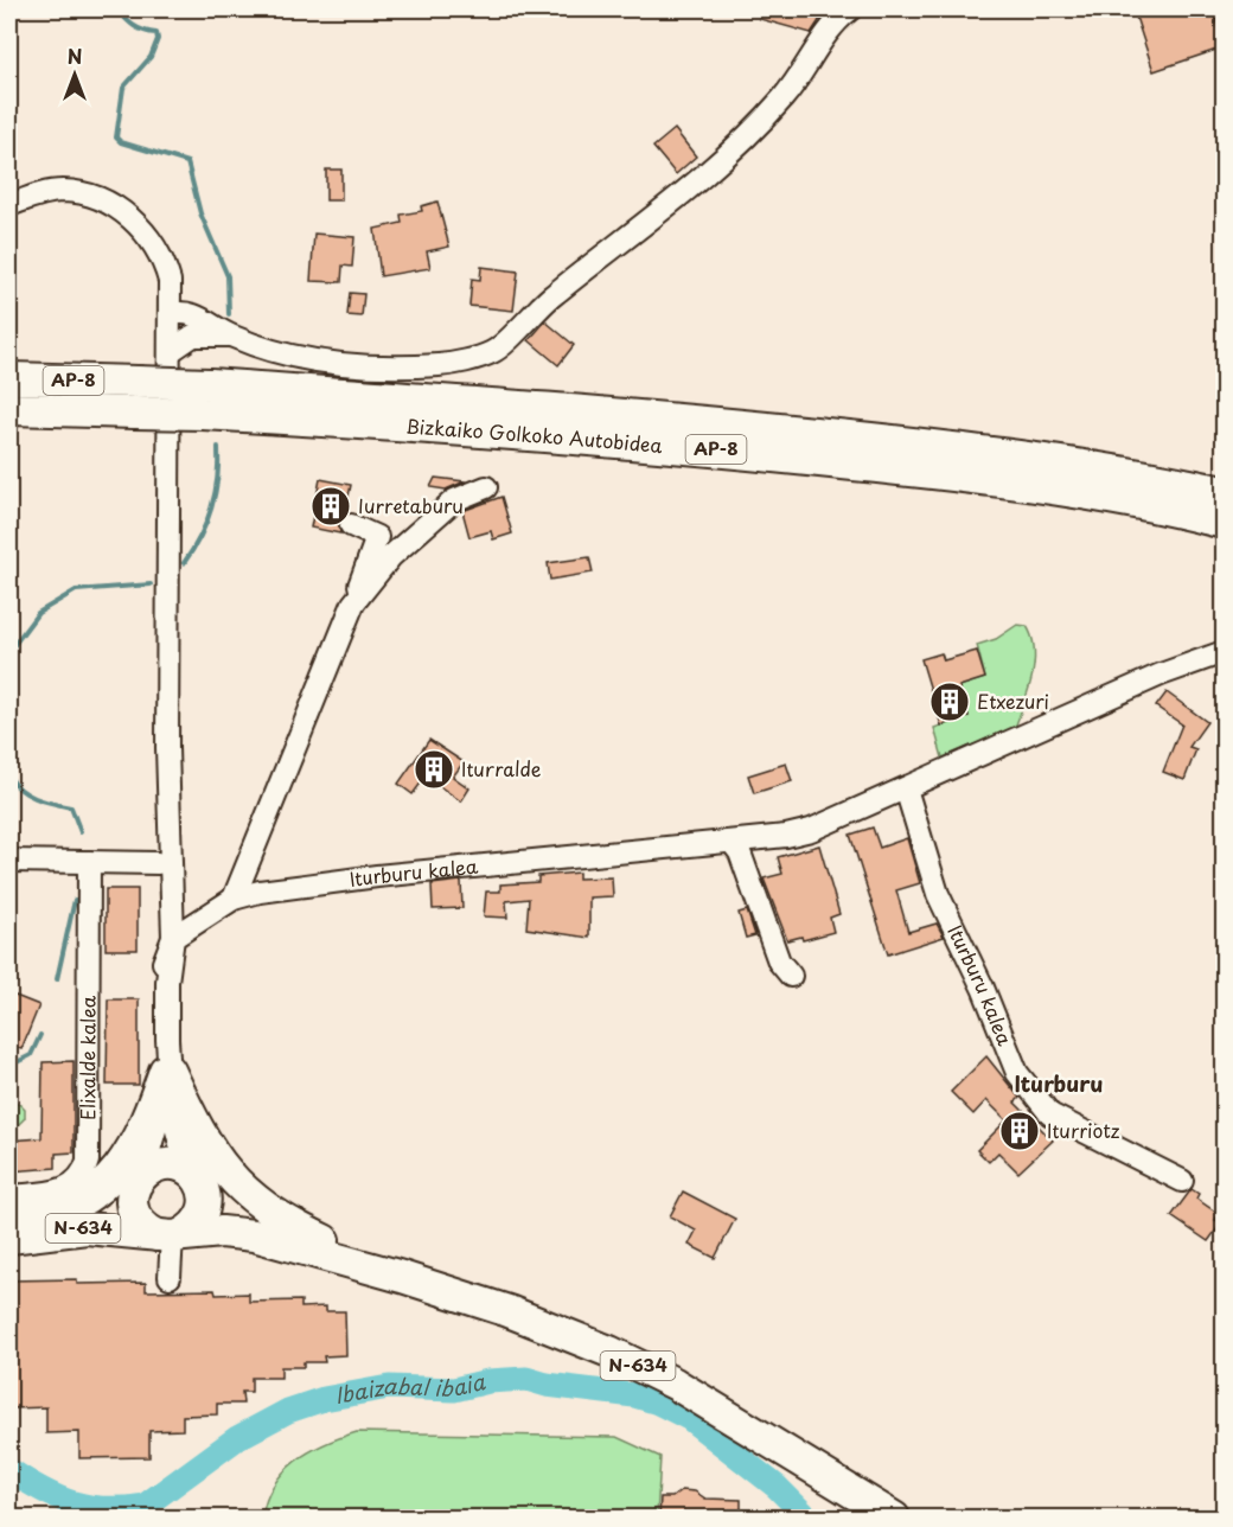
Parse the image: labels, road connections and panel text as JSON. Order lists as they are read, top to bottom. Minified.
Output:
{"streets":{"highway":["AP-8","Bizkaiko Golkoko Autobidea","N-634"],"street":["Iturburu kalea","Elixalde kalea"]},"districts":["Iturburu"],"water":["Ibaizabal ibaia"],"places":{"building":["Iurretaburu","Etxezuri","Iturralde","Iturriotz"]},"north":"top"}
